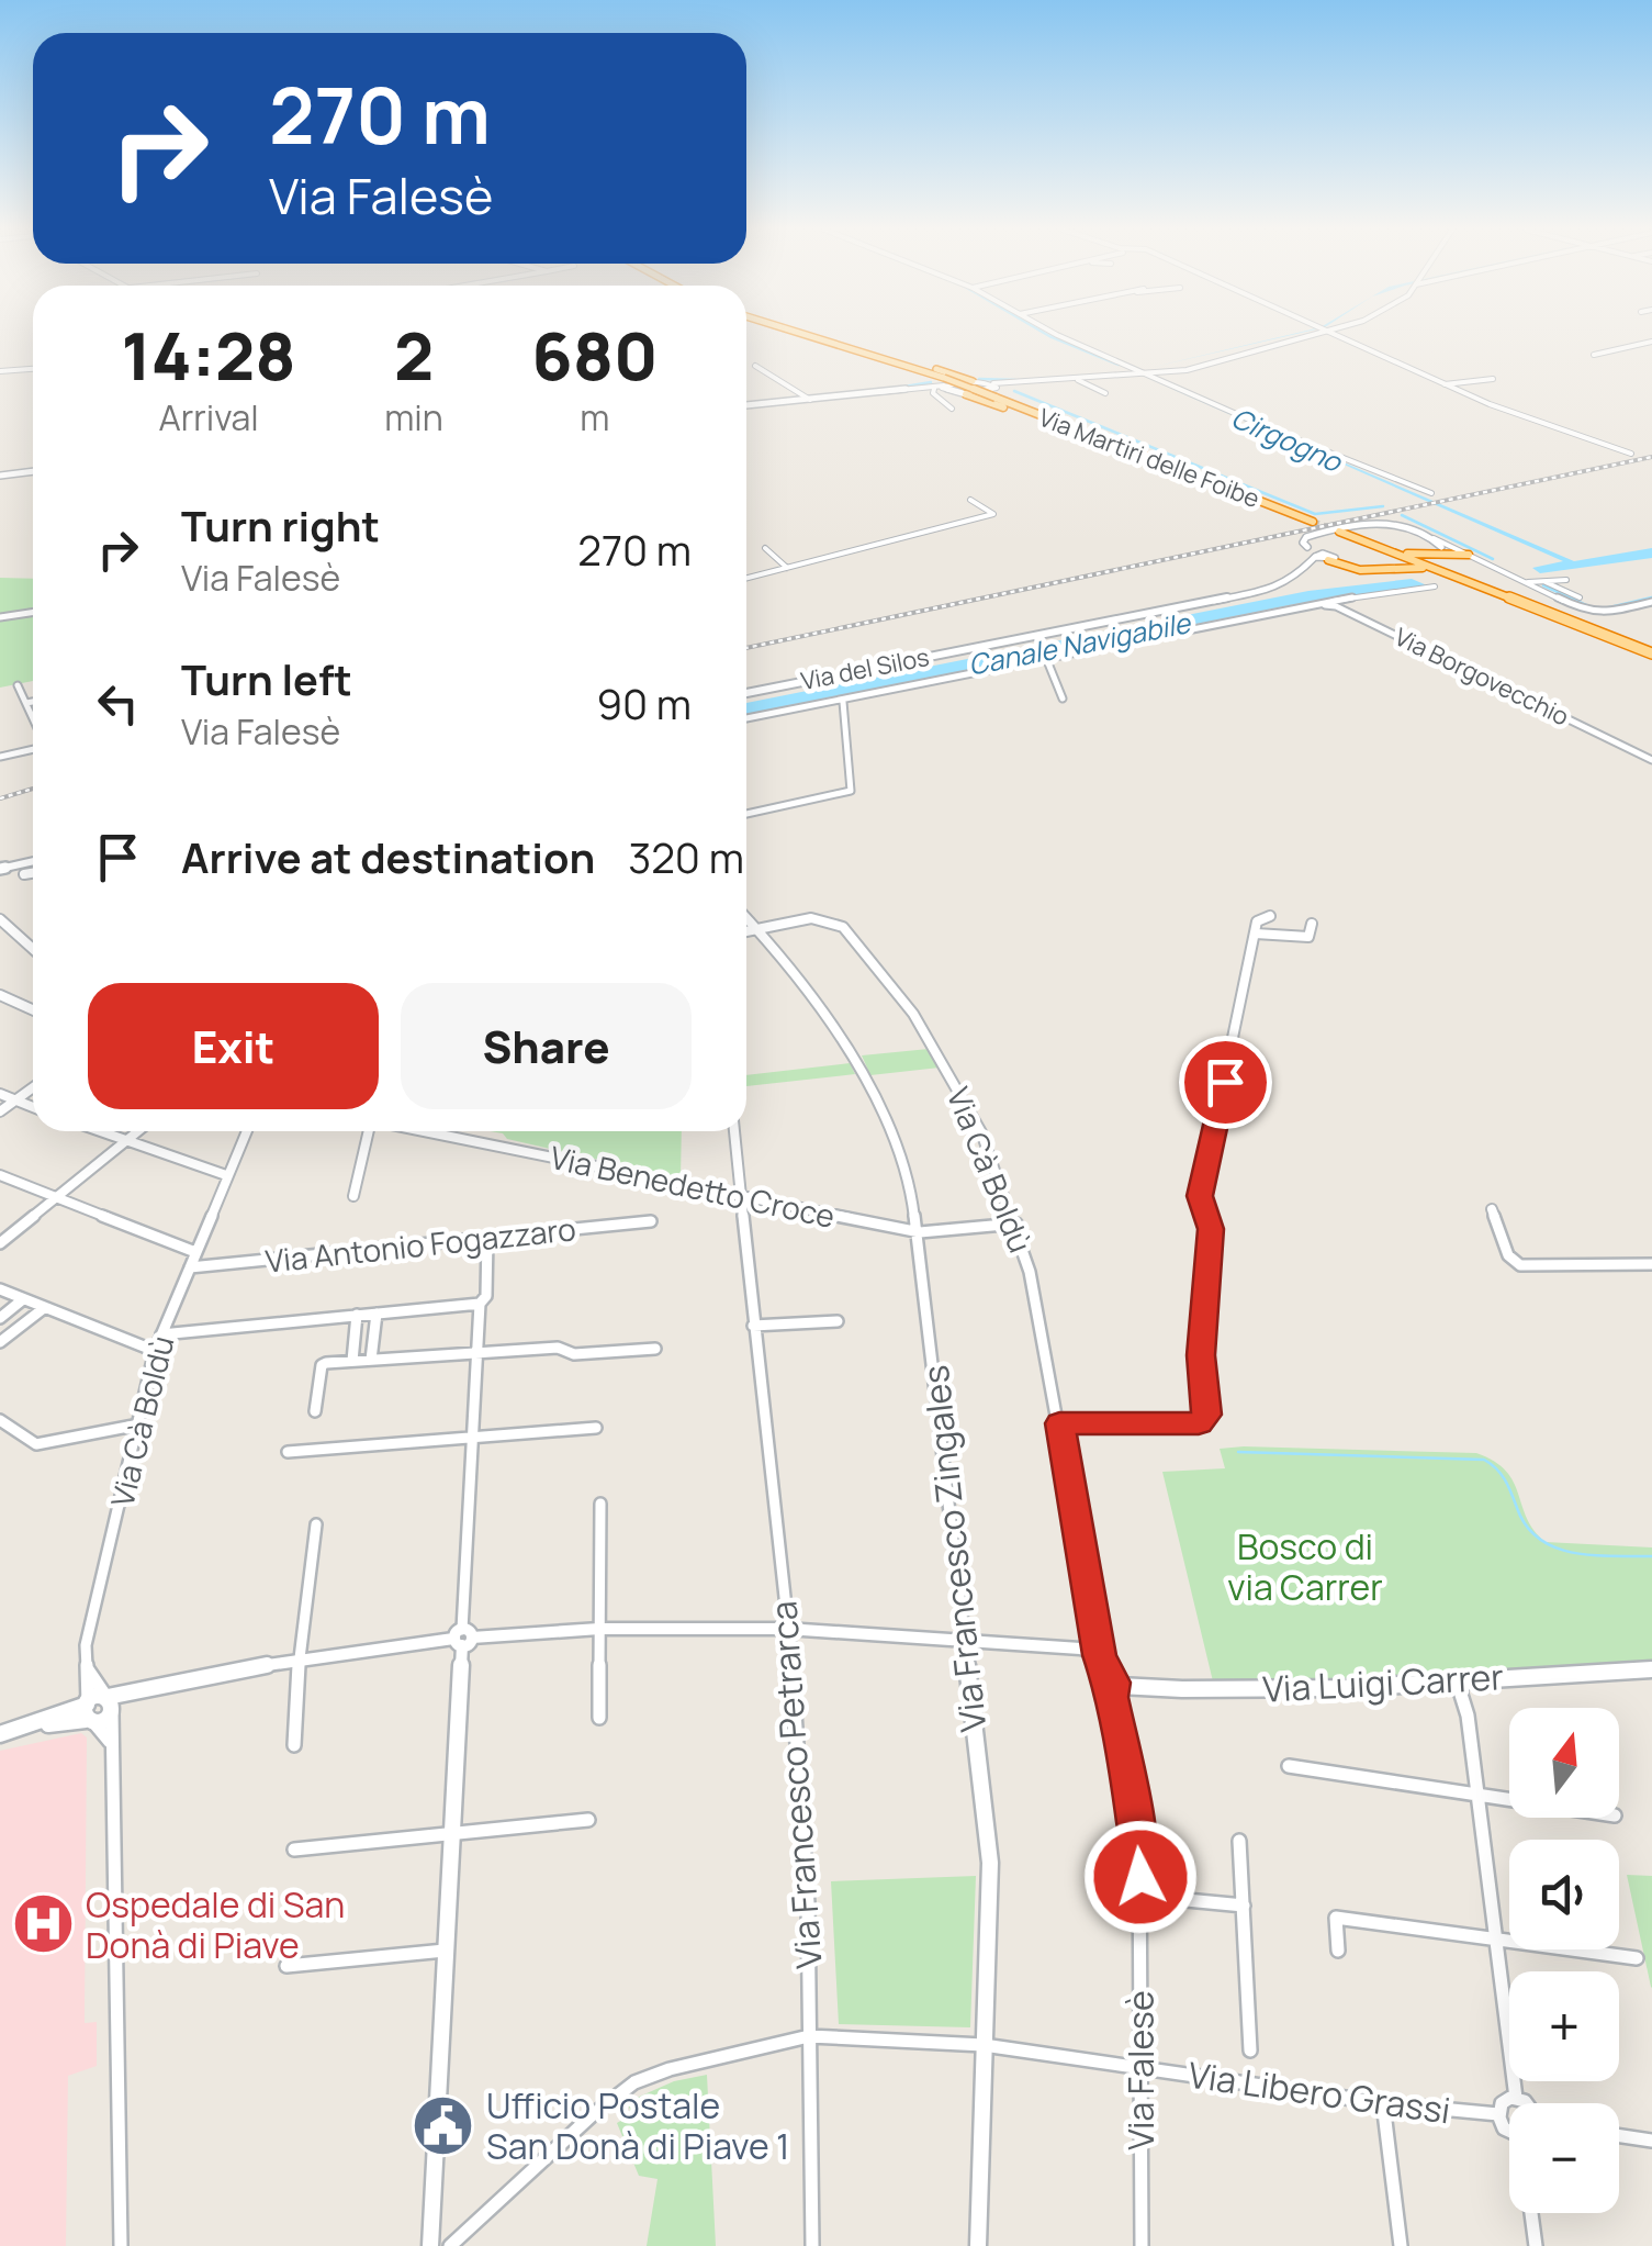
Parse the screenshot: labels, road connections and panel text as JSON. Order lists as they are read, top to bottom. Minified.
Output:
{"streets":{"highway":["Via Martiri delle Foibe"],"street":["Via del Silos","Via Borgovecchio","Via Cà Boldù","Via Benedetto Croce","Via Antonio Fogazzaro","Via Francesco Zingales","Via Luigi Carrer","Via Francesco Petrarca","Via Falesè","Via Libero Grassi"]},"crossings":[["Via Cà Boldù","Via Benedetto Croce"],["Via Cà Boldù","Via Antonio Fogazzaro"],["Via Cà Boldù","Via Francesco Zingales"],["Via Cà Boldù","Via Falesè"],["Via Benedetto Croce","Via Francesco Zingales"],["Via Benedetto Croce","Via Francesco Petrarca"],["Via Francesco Zingales","Via Libero Grassi"],["Via Luigi Carrer","Via Falesè"],["Via Francesco Petrarca","Via Libero Grassi"],["Via Falesè","Via Libero Grassi"]],"water":["Cirgogno","Canale Navigabile"],"parks":["Bosco di via Carrer"],"places":{"hospital":["Ospedale di San Donà di Piave"],"public building":["Ufficio Postale San Donà di Piave 1"]},"north":"top","page":{"turn":["270 m","Via Falesè"],"eta":["14:28","Arrival","2","min","680","m"],"list":[{"name":"Turn right","note":"Via Falesè","value":"270 m"},{"name":"Turn left","note":"Via Falesè","value":"90 m"},{"name":"Arrive at destination","value":"320 m"}],"buttons":["Exit","Share"],"map_buttons":["+","−"]}}
